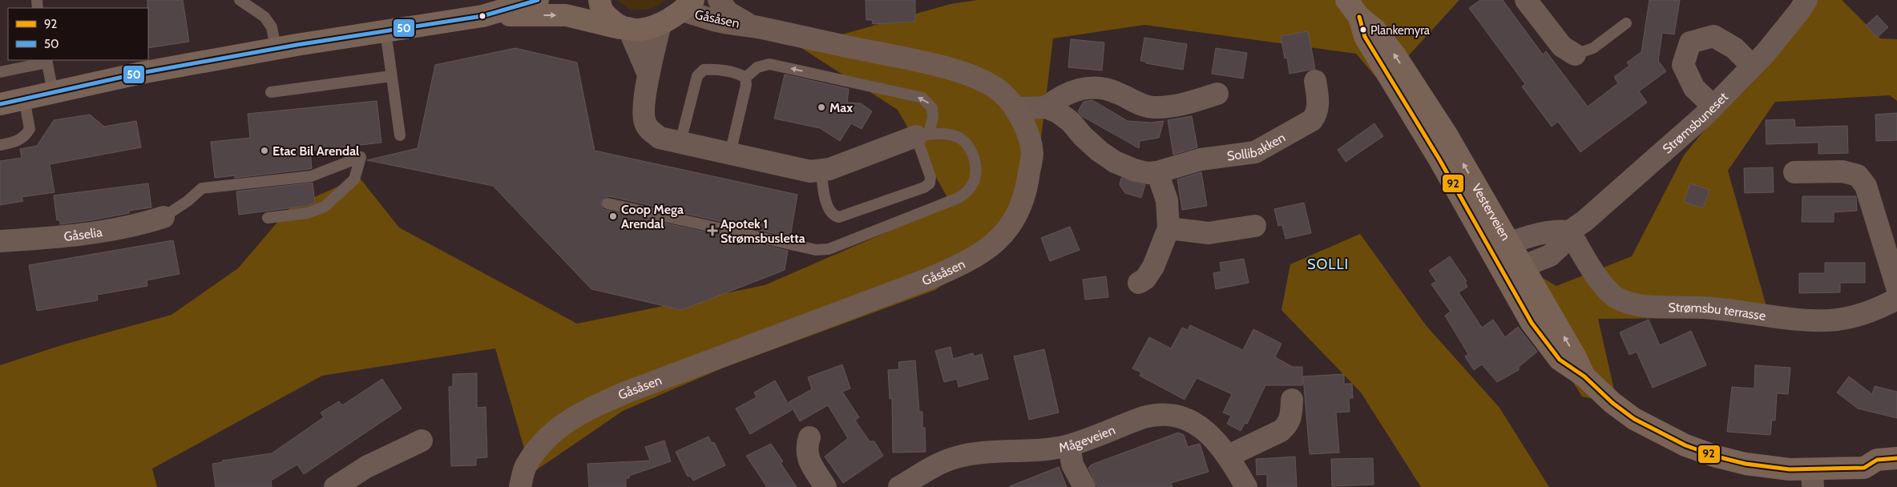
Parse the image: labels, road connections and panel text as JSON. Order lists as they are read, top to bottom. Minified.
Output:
{"streets":{"main road":["Vesterveien"],"street":["Gåsåsen","Strømsbuneset","Sollibakken","Gåselia","Strømsbu terrasse","Mågeveien"]},"crossings":[["Gåsåsen","Sollibakken"],["Strømsbuneset","Vesterveien"],["Strømsbuneset","Strømsbu terrasse"]],"districts":["SOLLI"],"places":{"other":["Plankemyra","Max","Etac Bil Arendal","Coop Mega Arendal"],"health":["Apotek 1 Strømsbusletta"]},"lines":["transit line 50","transit line 92"],"legend":["92","50"]}
